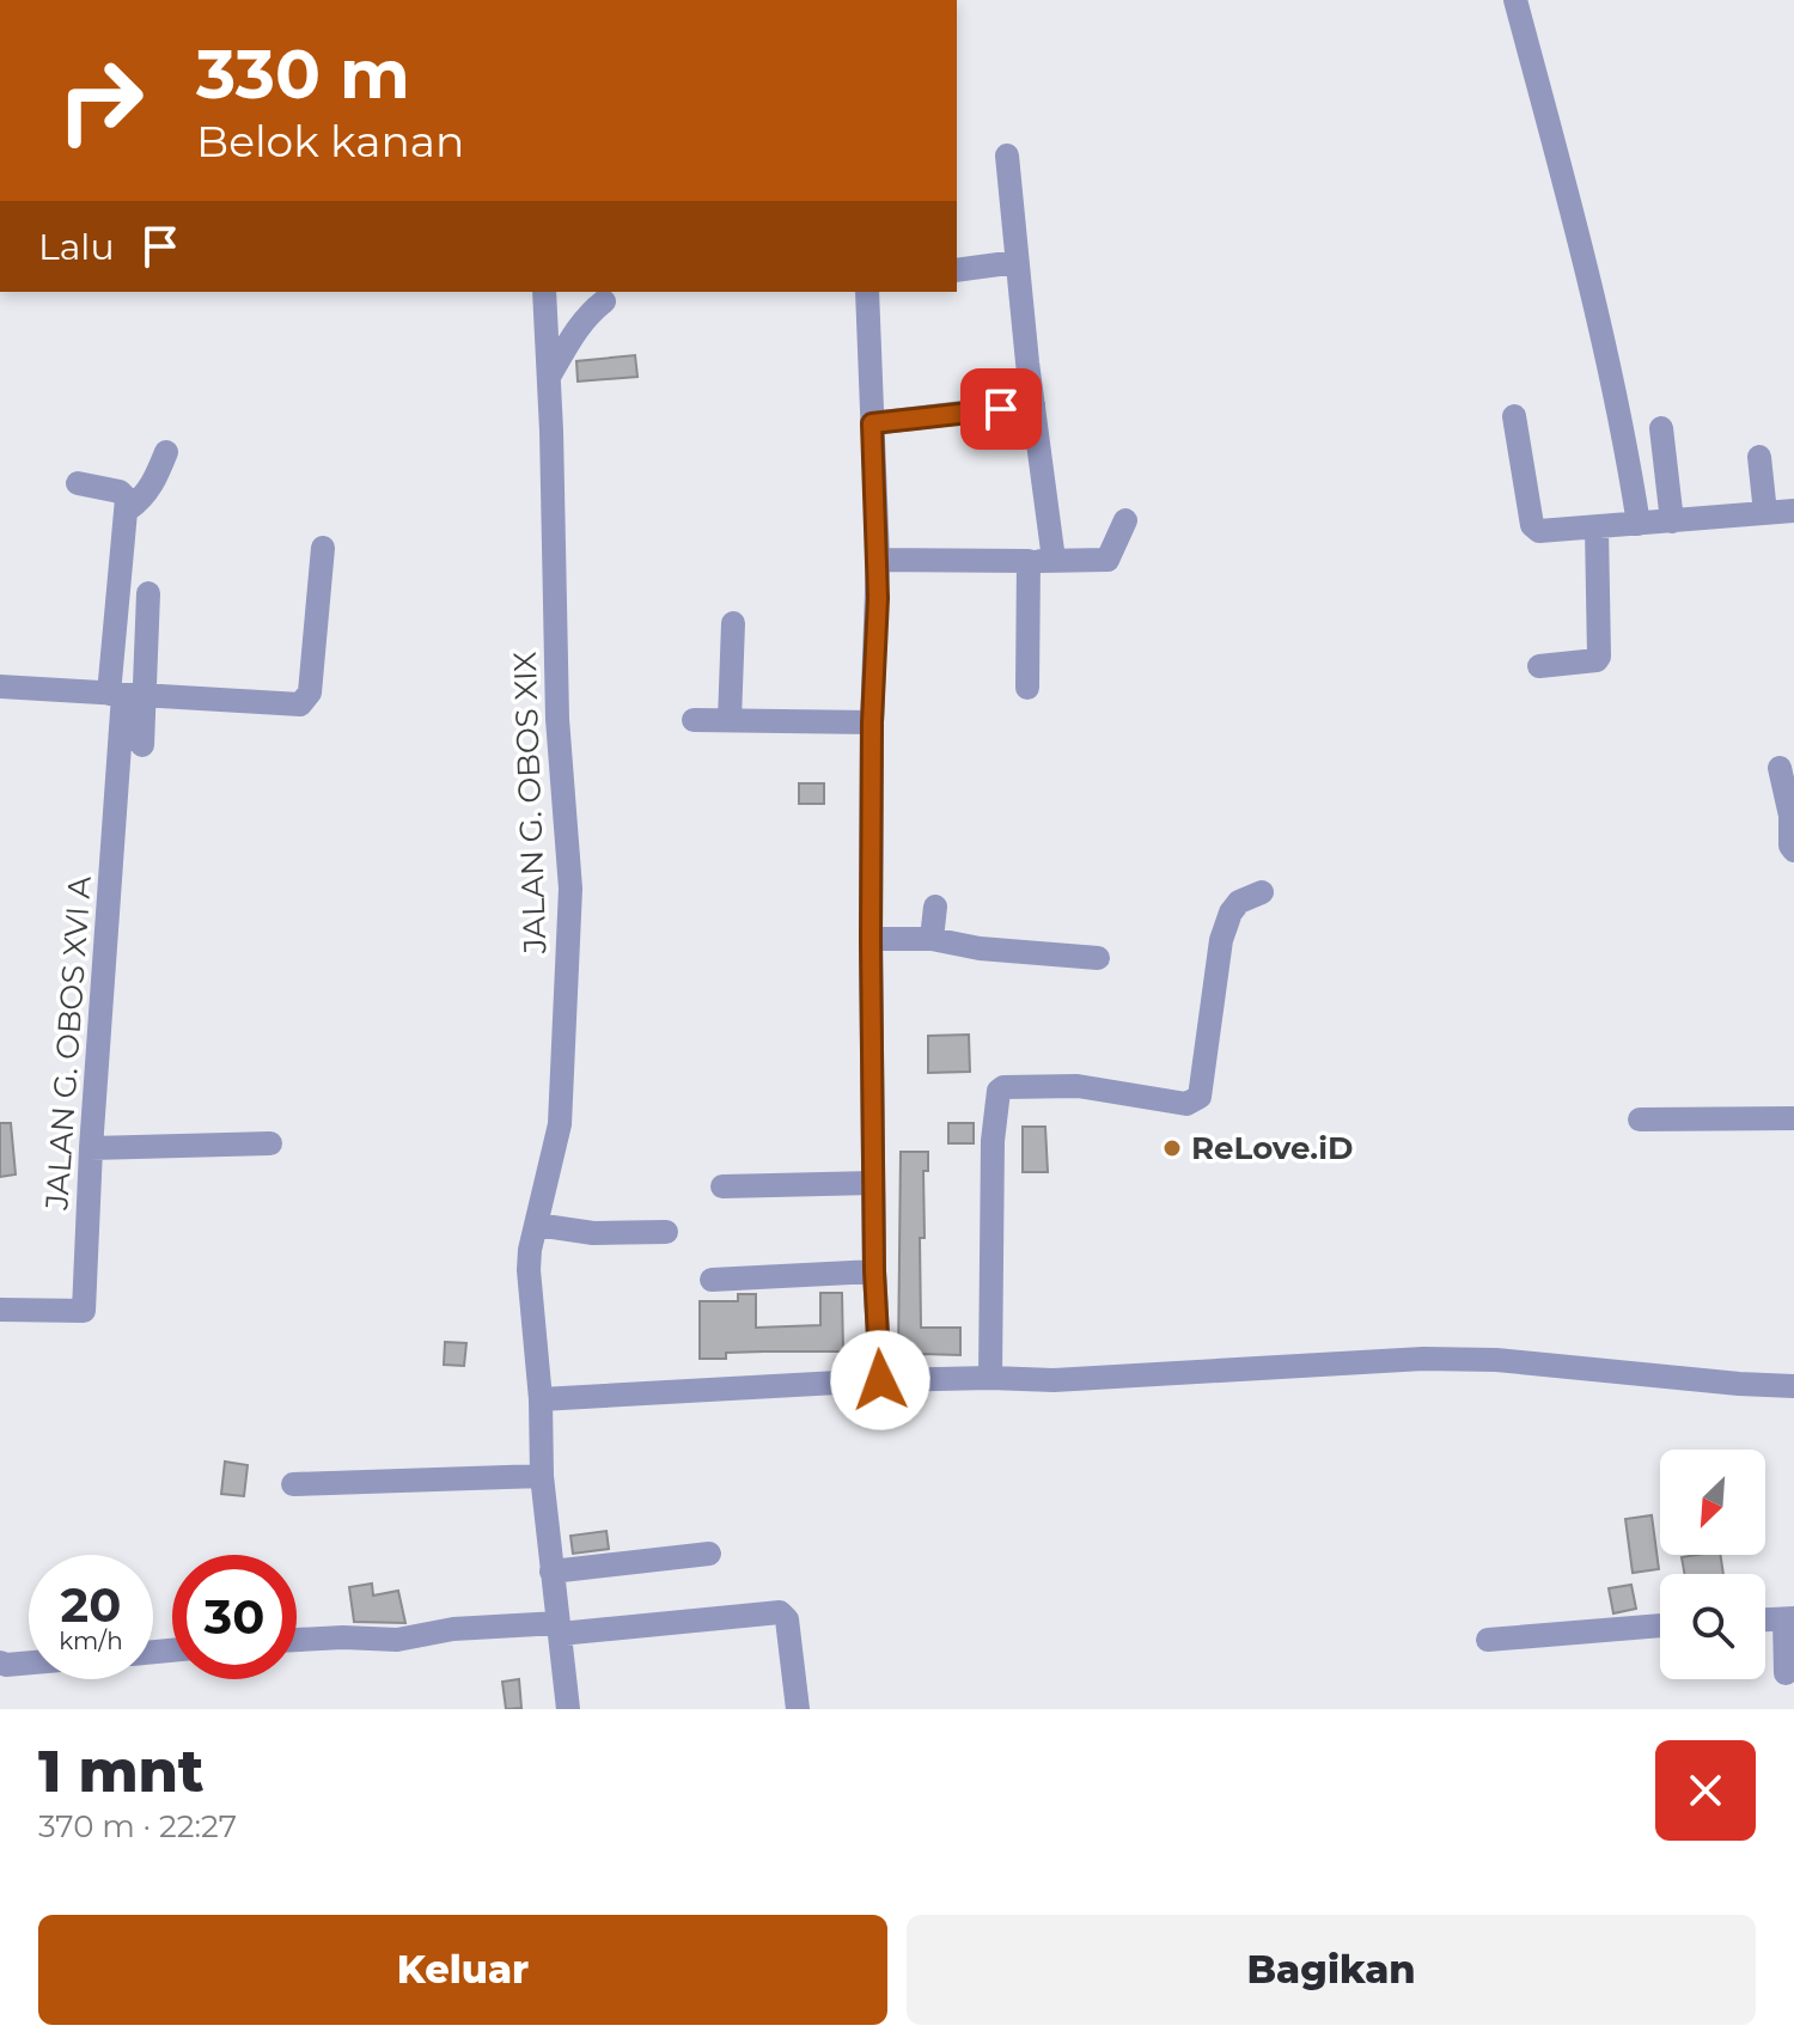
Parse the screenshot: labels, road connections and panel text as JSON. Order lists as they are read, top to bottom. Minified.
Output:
{"streets":{"street":["JALAN G. OBOS XIX","JALAN G. OBOS XVI A"]},"places":["ReLove.iD"],"north":"bottom left","page":{"turn":["330 m","Belok kanan"],"then":"Lalu","speed":"20 km/h","limit":"30","heading":["1 mnt","370 m · 22:27"],"buttons":["Keluar","Bagikan"]}}
